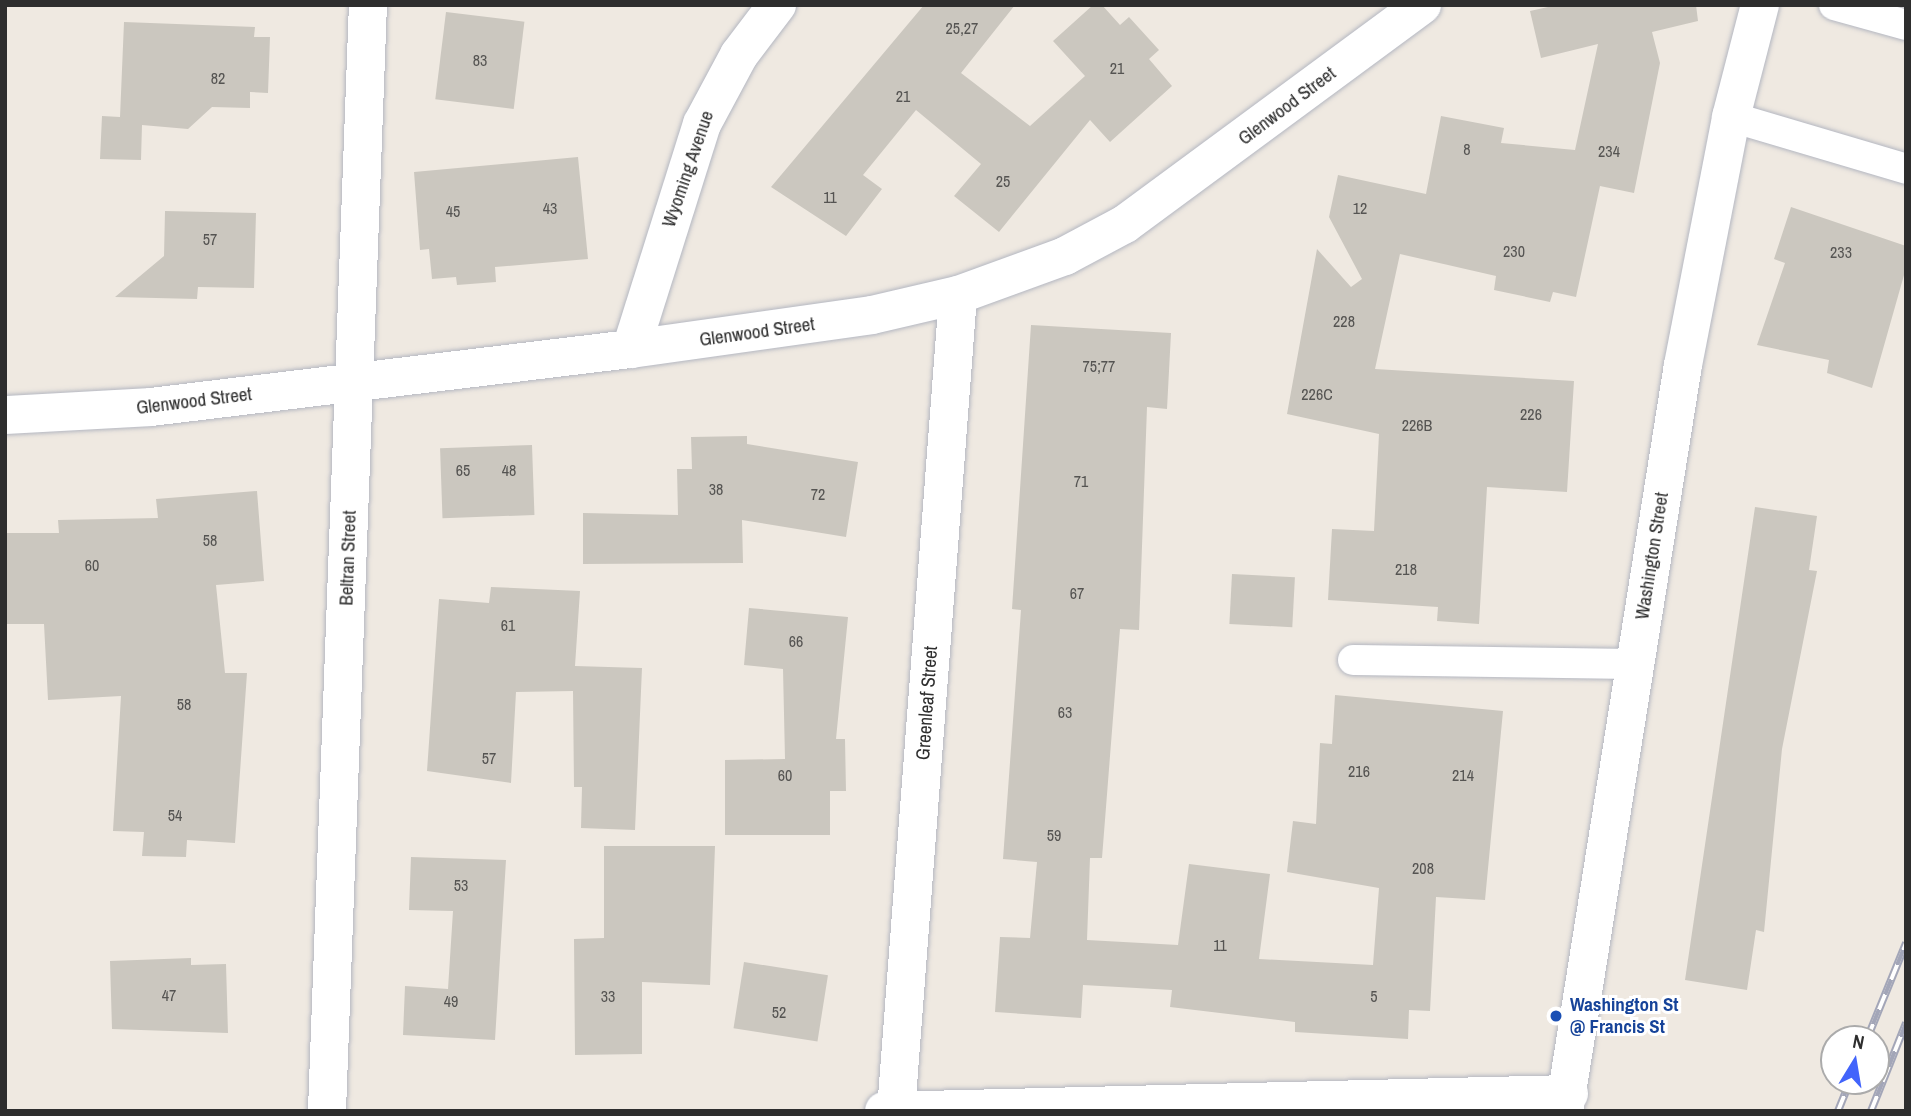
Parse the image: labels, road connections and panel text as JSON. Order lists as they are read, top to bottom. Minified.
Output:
{"streets":{"street":["Glenwood Street","Wyoming Avenue","Washington Street","Beltran Street","Greenleaf Street"]},"crossings":[["Glenwood Street","Wyoming Avenue"],["Glenwood Street","Beltran Street"],["Glenwood Street","Greenleaf Street"]],"places":["Washington St @ Francis St"],"house_numbers":["25,27","83","21","82","21","8","234","25","11","43","12","45","57","230","233","228","75;77","226C","226","226B","65","48","71","38","72","58","60","218","67","61","66","58","63","57","216","60","214","54","59","208","53","11","47","33","5","49","52"],"north":"top"}
